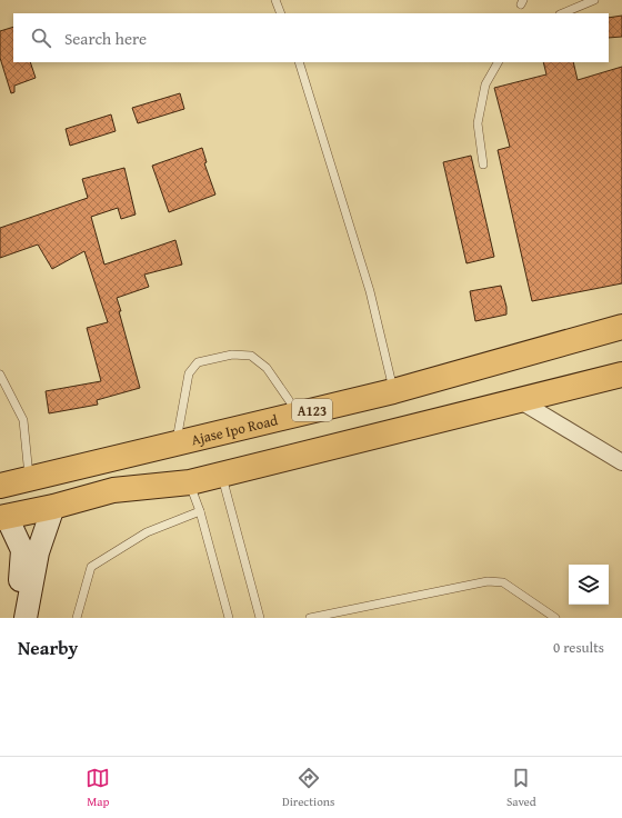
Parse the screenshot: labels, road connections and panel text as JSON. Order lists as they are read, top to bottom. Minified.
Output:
{"streets":{"highway":["A123","Ajase Ipo Road"]},"page":{"search":"Search here","heading":["Nearby","0 results"],"nav":["Map","Directions","Saved"]}}
